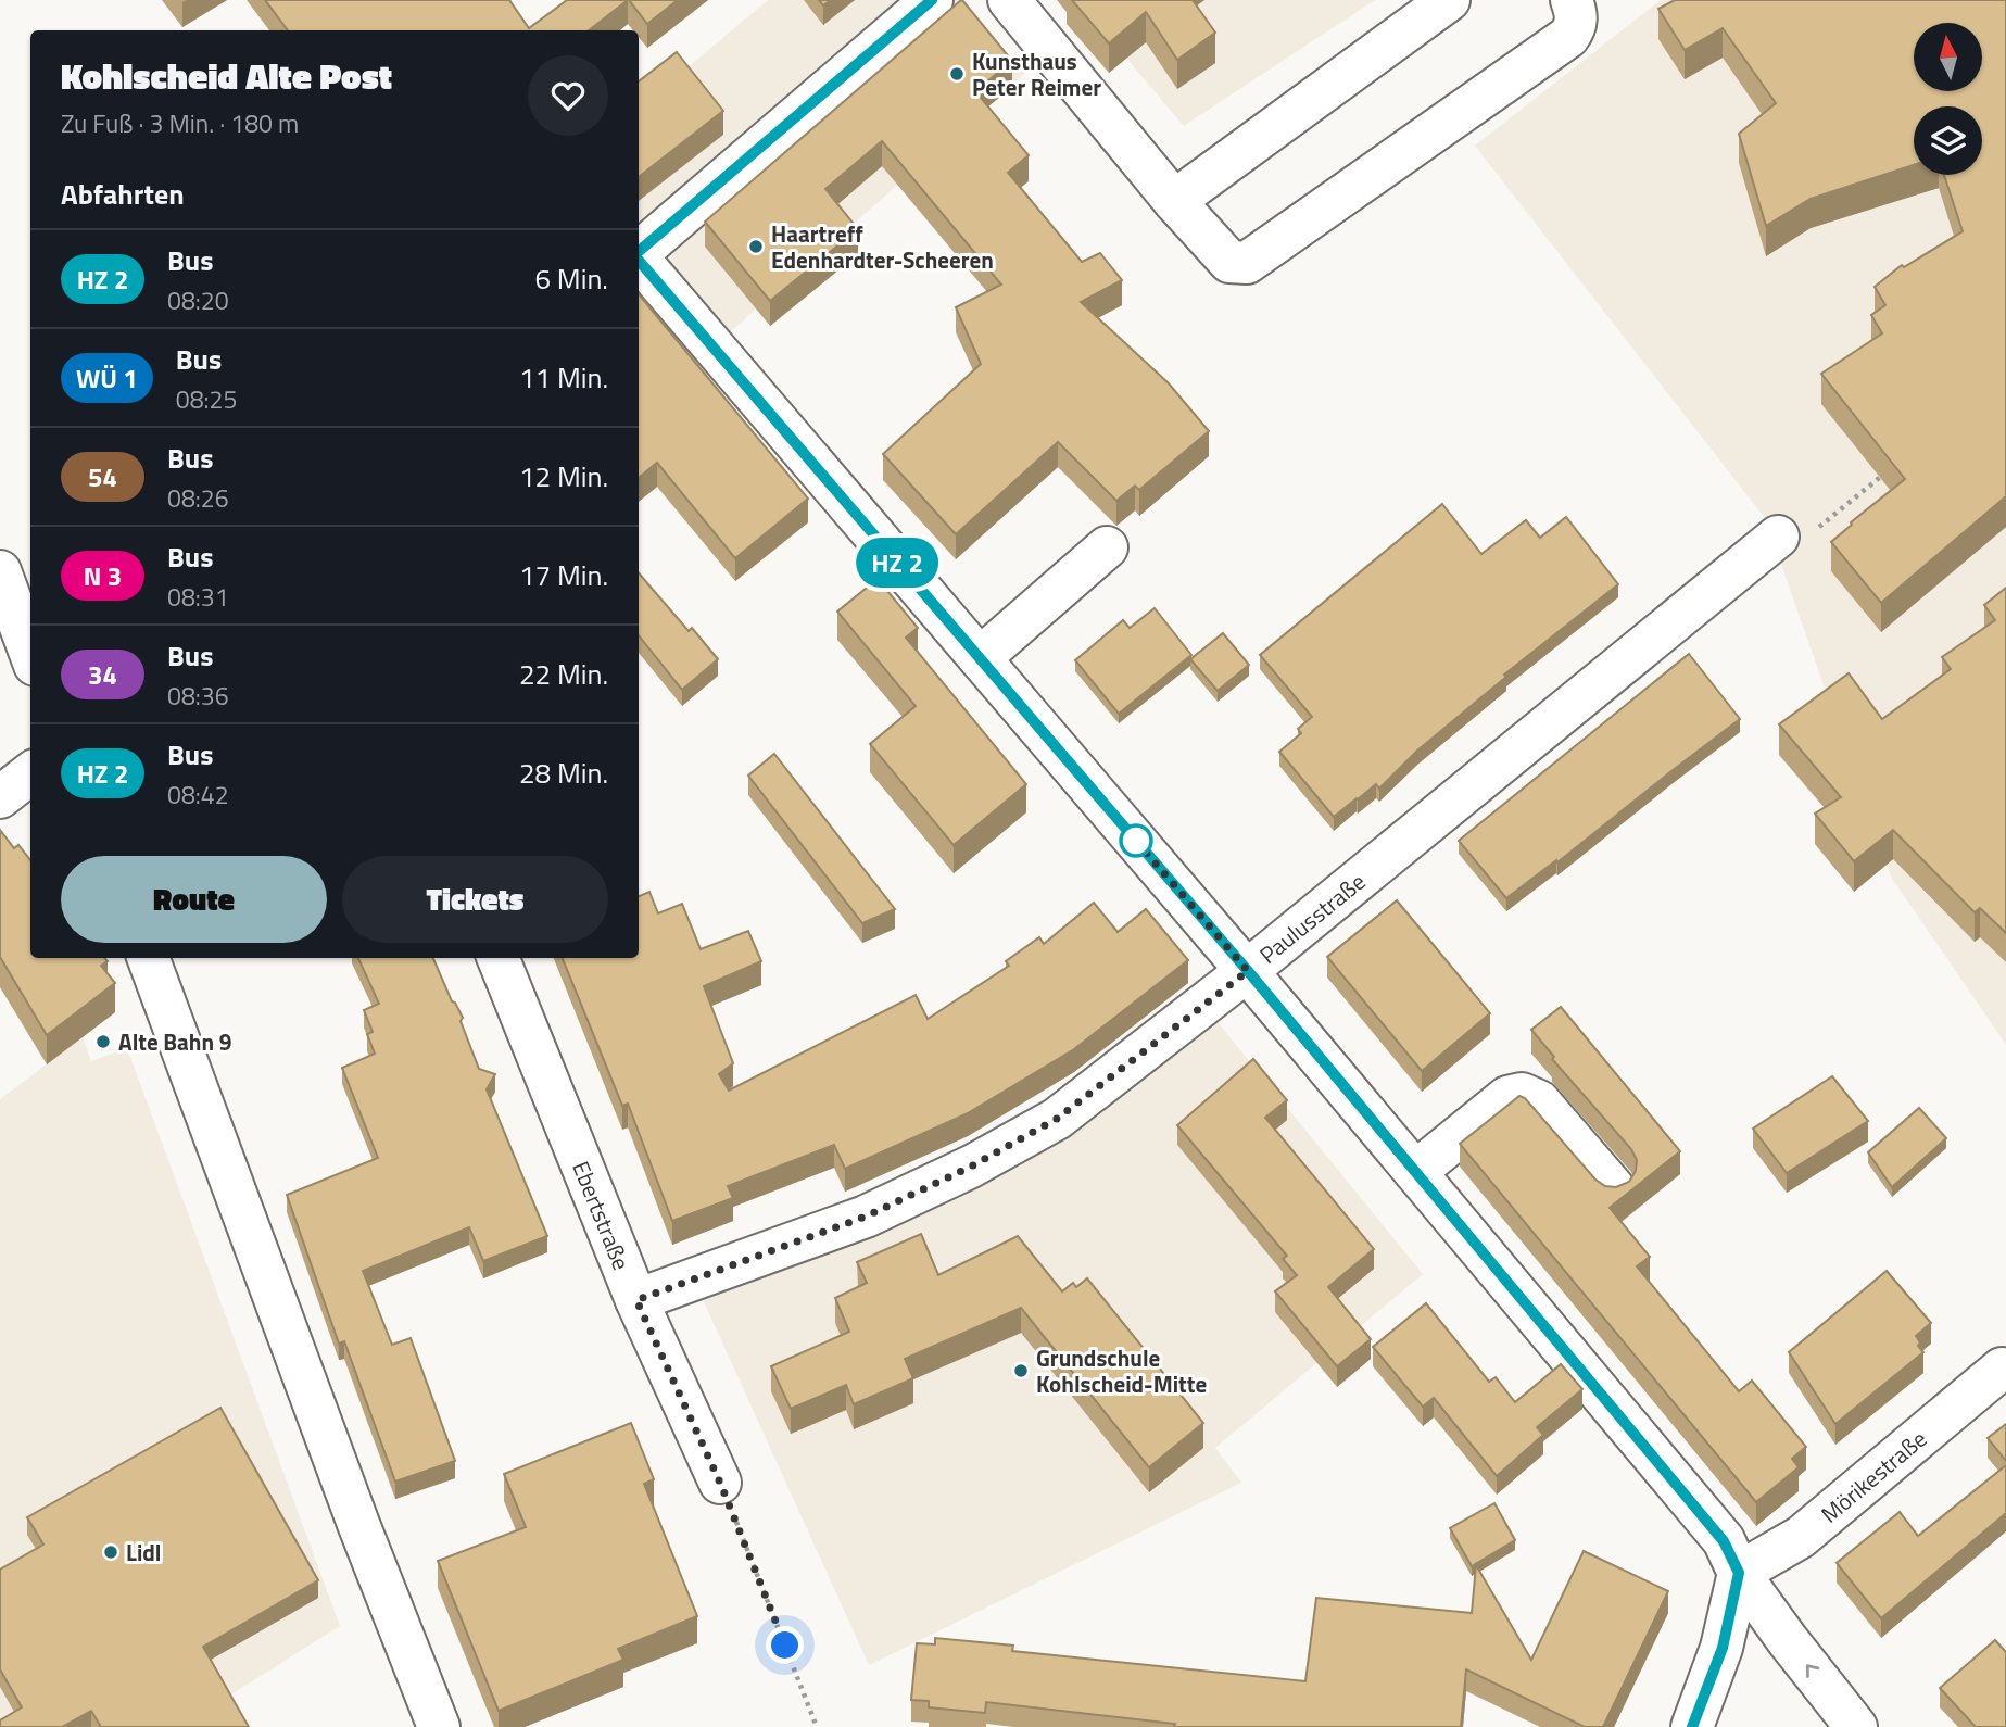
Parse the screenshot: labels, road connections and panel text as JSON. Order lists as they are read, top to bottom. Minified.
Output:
{"streets":{"street":["Paulusstraße","Ebertstraße","Mörikestraße"]},"crossings":[["Paulusstraße","Ebertstraße"]],"places":["Kunsthaus Peter Reimer","Haartreff Edenhardter-Scheeren","Alte Bahn 9","Grundschule Kohlscheid-Mitte","Lidl"],"north":"top","page":{"on_map":"HZ 2","heading":[["Kohlscheid Alte Post","Zu Fuß · 3 Min. · 180 m"],"Abfahrten"],"list":[{"mark":"HZ 2","name":"Bus","note":"08:20","value":"6 Min."},{"mark":"WÜ 1","name":"Bus","note":"08:25","value":"11 Min."},{"mark":"54","name":"Bus","note":"08:26","value":"12 Min."},{"mark":"N 3","name":"Bus","note":"08:31","value":"17 Min."},{"mark":"34","name":"Bus","note":"08:36","value":"22 Min."},{"mark":"HZ 2","name":"Bus","note":"08:42","value":"28 Min."}],"buttons":["Route","Tickets"]}}
